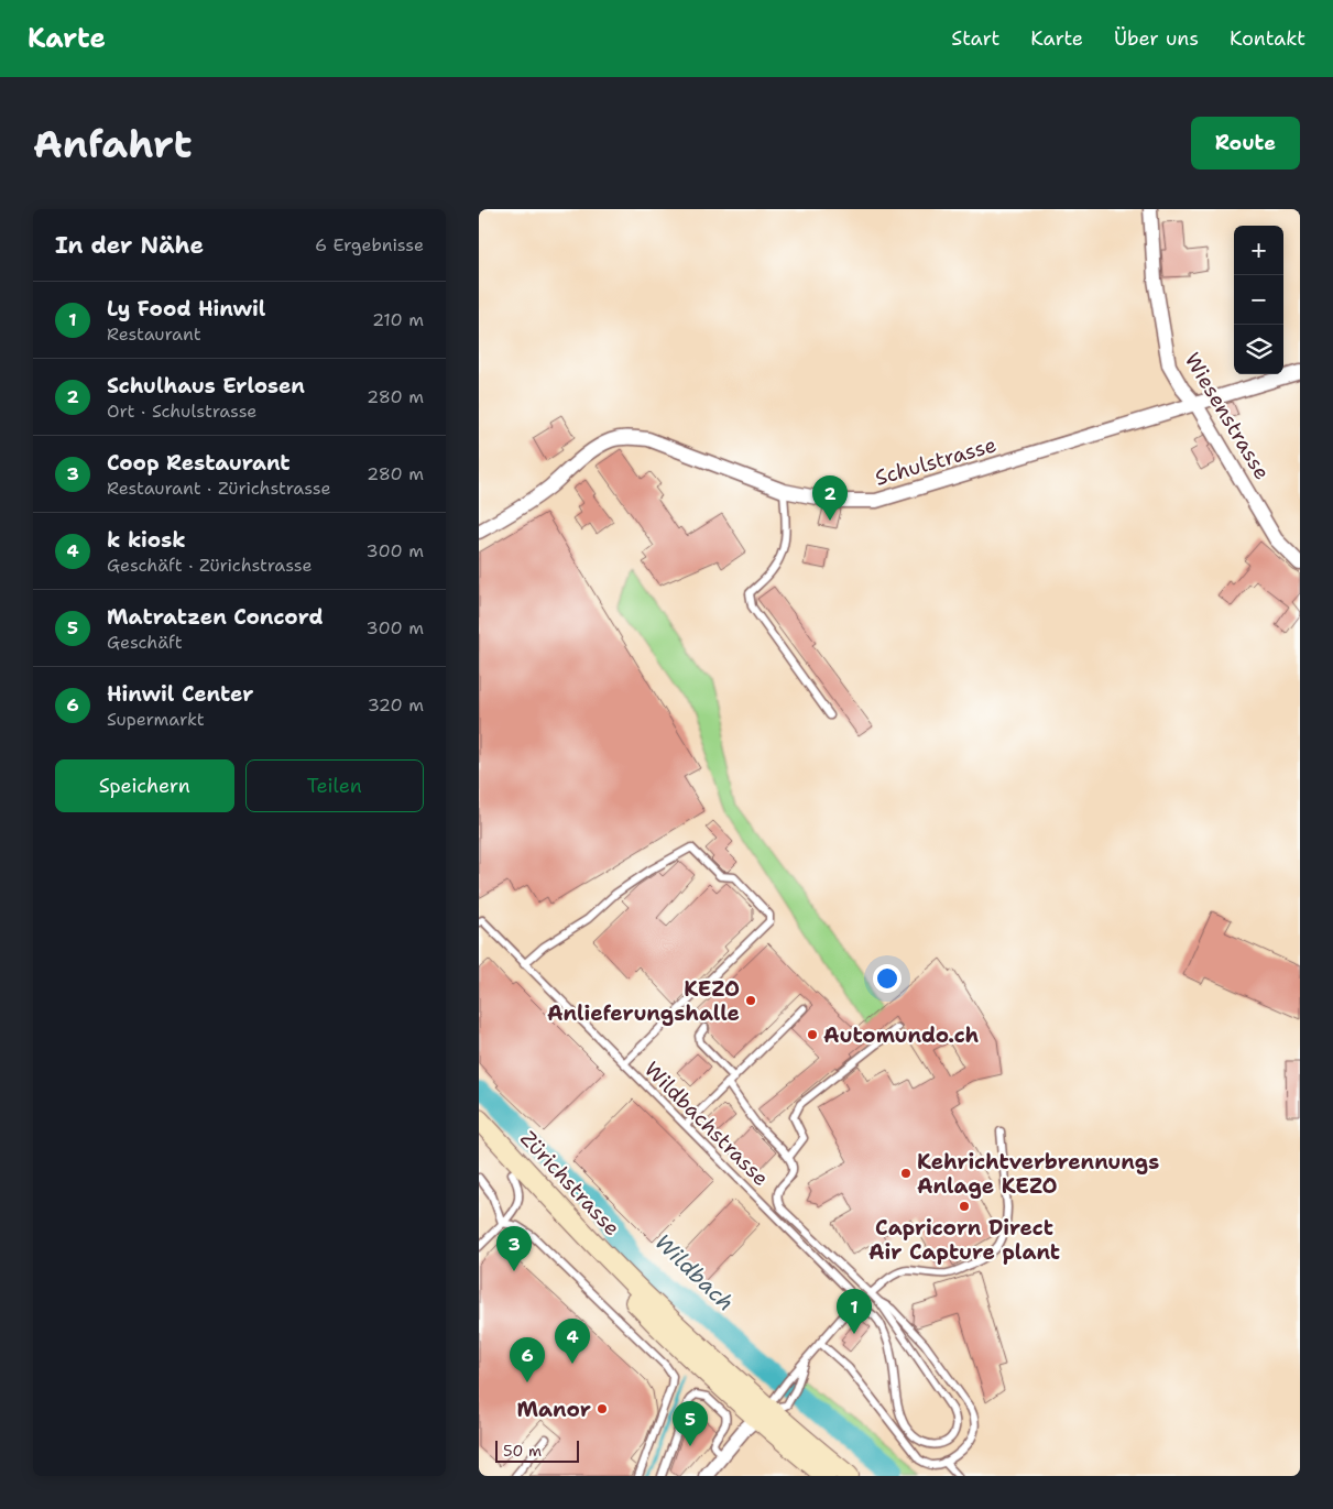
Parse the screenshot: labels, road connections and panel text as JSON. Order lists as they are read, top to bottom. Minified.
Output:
{"streets":{"main road":["Zürichstrasse"],"street":["Wiesenstrasse","Schulstrasse"],"lane":["Wildbachstrasse"]},"crossings":[["Wiesenstrasse","Schulstrasse"]],"water":["Wildbach"],"places":["KEZO Anlieferungshalle","Automundo.ch","Kehrichtverbrennungs Anlage KEZO","Capricorn Direct Air Capture plant","Manor"],"scale_bar":"50 m","page":{"header":"Karte","nav":["Start","Karte","Über uns","Kontakt"],"buttons":["Route",["Speichern","Teilen"]],"title":"Anfahrt","heading":["In der Nähe","6 Ergebnisse"],"map_buttons":["+","−"],"list":[{"mark":"1","name":"Ly Food Hinwil","note":"Restaurant","value":"210 m"},{"mark":"2","name":"Schulhaus Erlosen","note":"Ort · Schulstrasse","value":"280 m"},{"mark":"3","name":"Coop Restaurant","note":"Restaurant · Zürichstrasse","value":"280 m"},{"mark":"4","name":"k kiosk","note":"Geschäft · Zürichstrasse","value":"300 m"},{"mark":"5","name":"Matratzen Concord","note":"Geschäft","value":"300 m"},{"mark":"6","name":"Hinwil Center","note":"Supermarkt","value":"320 m"}],"pins":["2","3","1","4","6","5"],"scale":"50 m"}}
